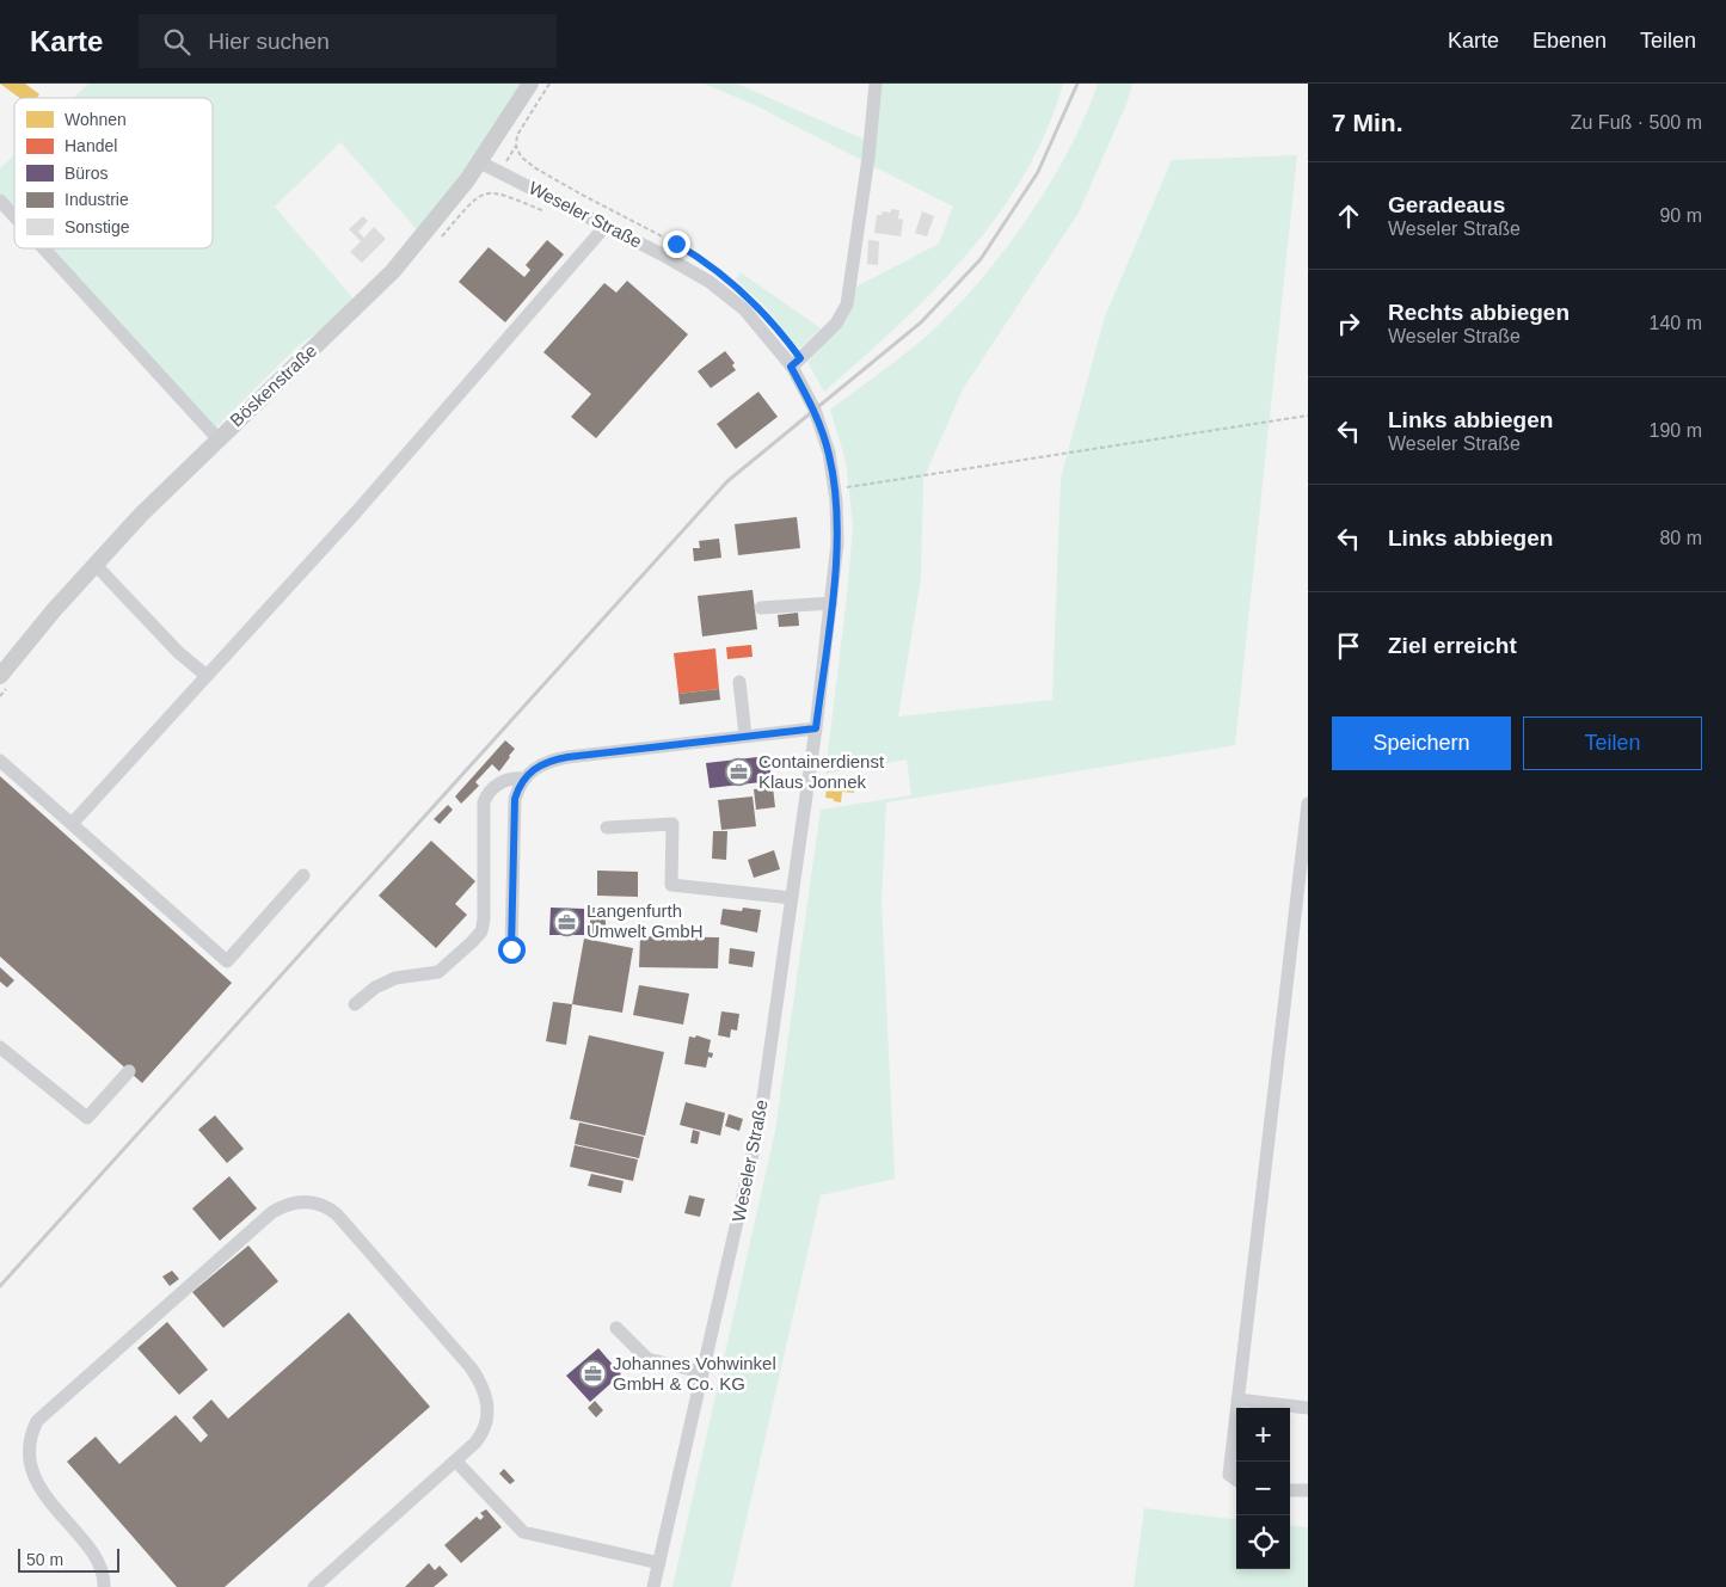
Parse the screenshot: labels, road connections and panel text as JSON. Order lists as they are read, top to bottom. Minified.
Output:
{"streets":{"main road":["Böskenstraße"],"street":["Weseler Straße"]},"crossings":[["Weseler Straße","Böskenstraße"]],"places":{"office":["Containerdienst Klaus Jonnek","Langenfurth Umwelt GmbH","Johannes Vohwinkel GmbH & Co. KG"]},"legend":["Wohnen","Handel","Büros","Industrie","Sonstige"],"scale_bar":"50 m","page":{"header":"Karte","search":"Hier suchen","nav":["Karte","Ebenen","Teilen"],"heading":["7 Min.","Zu Fuß · 500 m"],"list":[["Geradeaus","Weseler Straße","90 m"],["Rechts abbiegen","Weseler Straße","140 m"],["Links abbiegen","Weseler Straße","190 m"],["Links abbiegen","80 m"],"Ziel erreicht"],"buttons":["Speichern","Teilen"],"map_buttons":["+","−"],"scale":"50 m"}}
